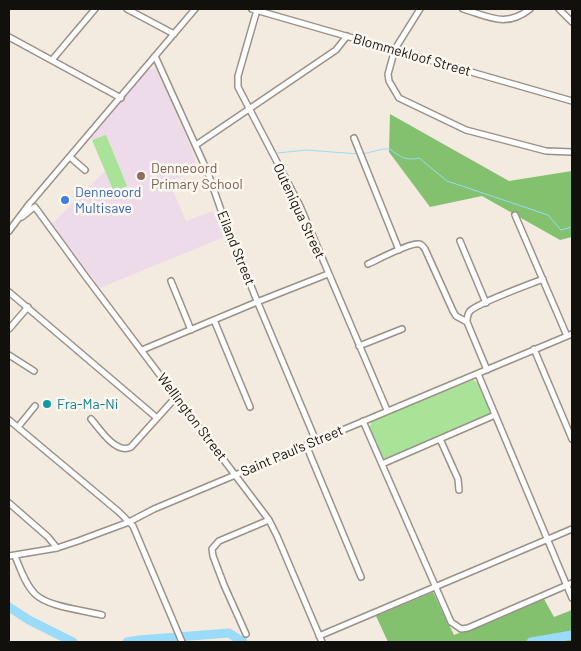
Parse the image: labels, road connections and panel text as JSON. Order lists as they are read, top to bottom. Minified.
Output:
{"streets":{"street":["Blommekloof Street","Outeniqua Street","Eiland Street","Wellington Street","Saint Paul's Street"]},"crossings":[["Blommekloof Street","Outeniqua Street"],["Outeniqua Street","Saint Paul's Street"],["Eiland Street","Saint Paul's Street"],["Wellington Street","Saint Paul's Street"]],"places":["Denneoord Primary School","Denneoord Multisave","Fra-Ma-Ni"]}
